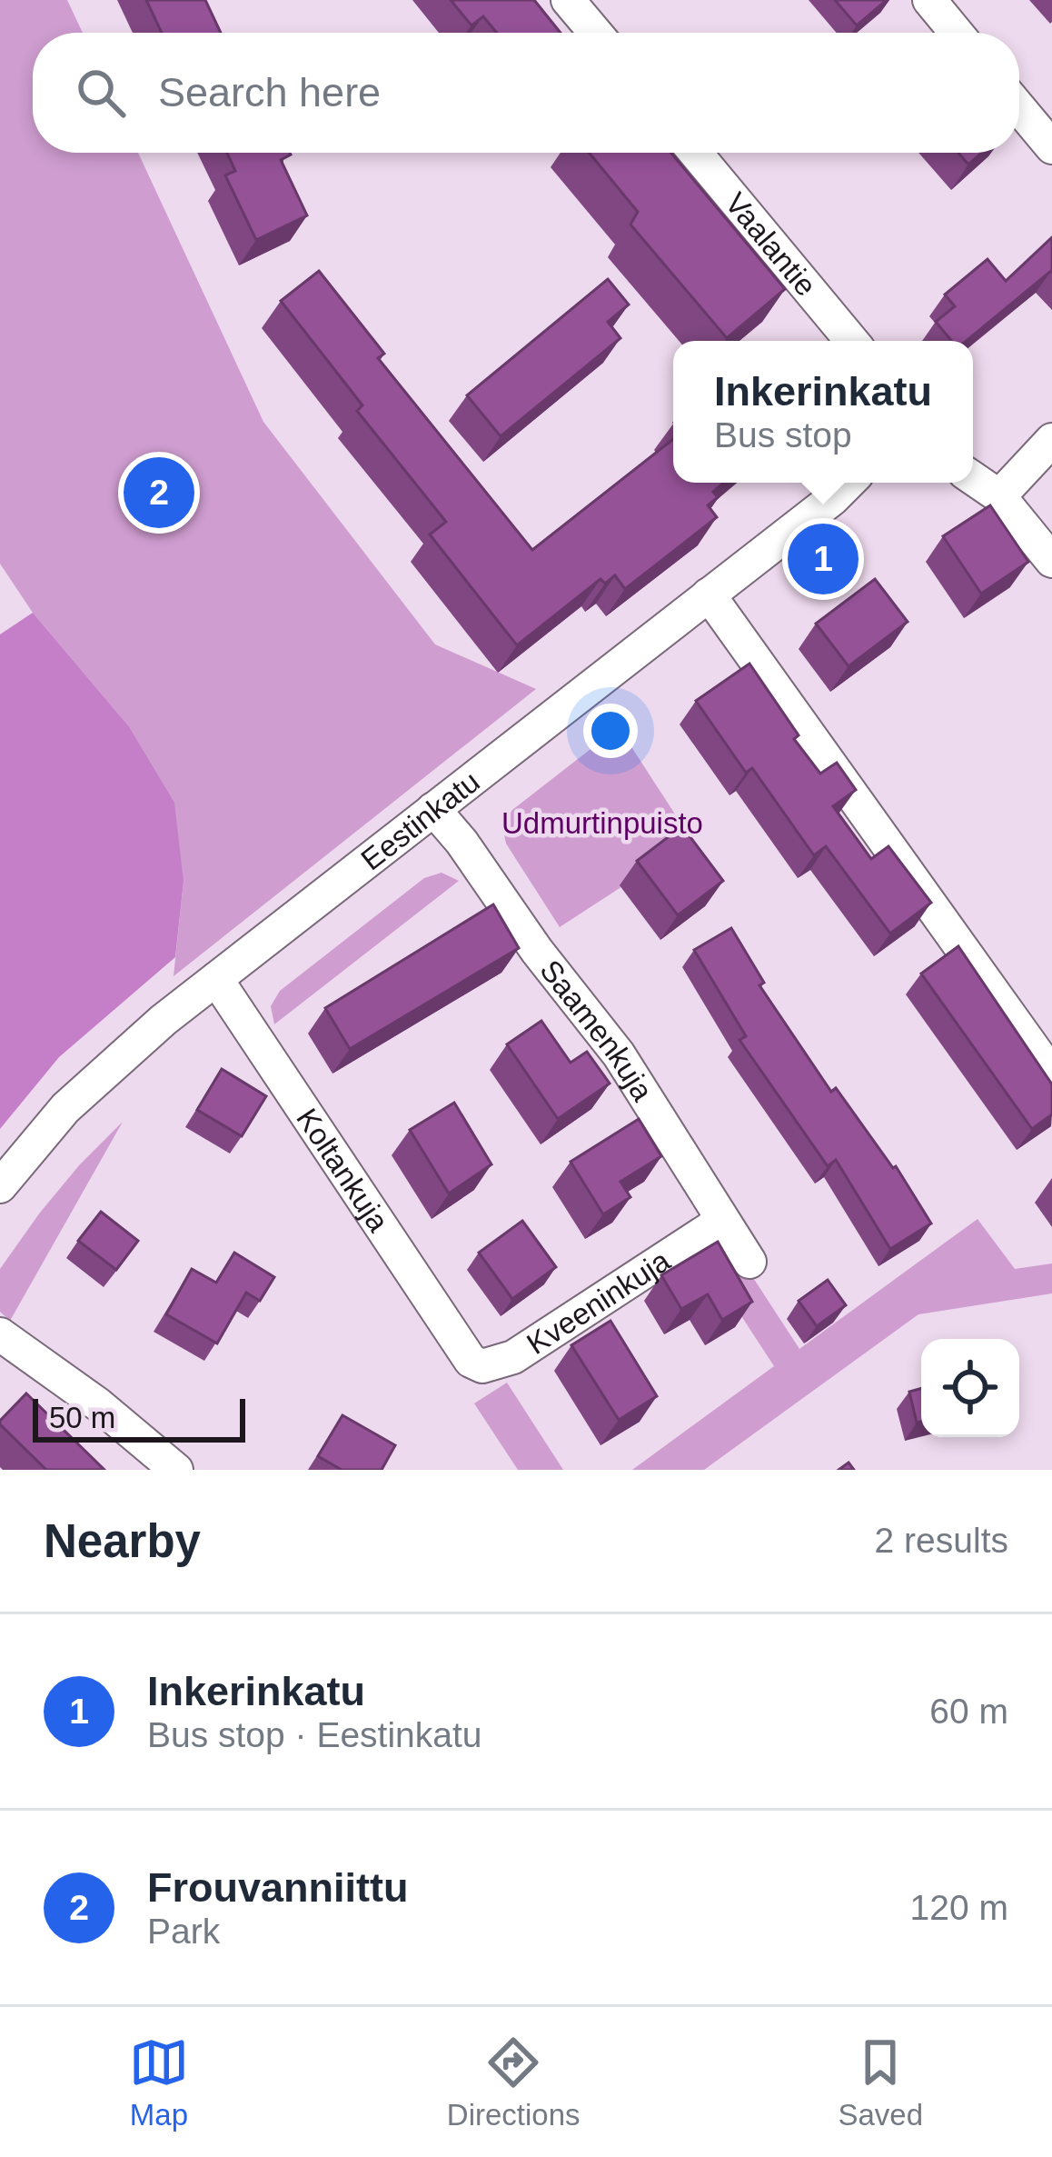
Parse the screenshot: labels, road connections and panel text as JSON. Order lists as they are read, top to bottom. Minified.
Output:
{"streets":{"street":["Vaalantie","Eestinkatu","Saamenkuja","Koltankuja","Kveeninkuja"]},"crossings":[["Eestinkatu","Saamenkuja"],["Eestinkatu","Koltankuja"],["Saamenkuja","Kveeninkuja"],["Koltankuja","Kveeninkuja"]],"parks":["Udmurtinpuisto"],"scale_bar":"50 m","page":{"search":"Search here","popup":["Inkerinkatu","Bus stop"],"pins":["2","1"],"scale":"50 m","heading":["Nearby","2 results"],"list":[{"mark":"1","name":"Inkerinkatu","note":"Bus stop · Eestinkatu","value":"60 m"},{"mark":"2","name":"Frouvanniittu","note":"Park","value":"120 m"}],"nav":["Map","Directions","Saved"]}}
